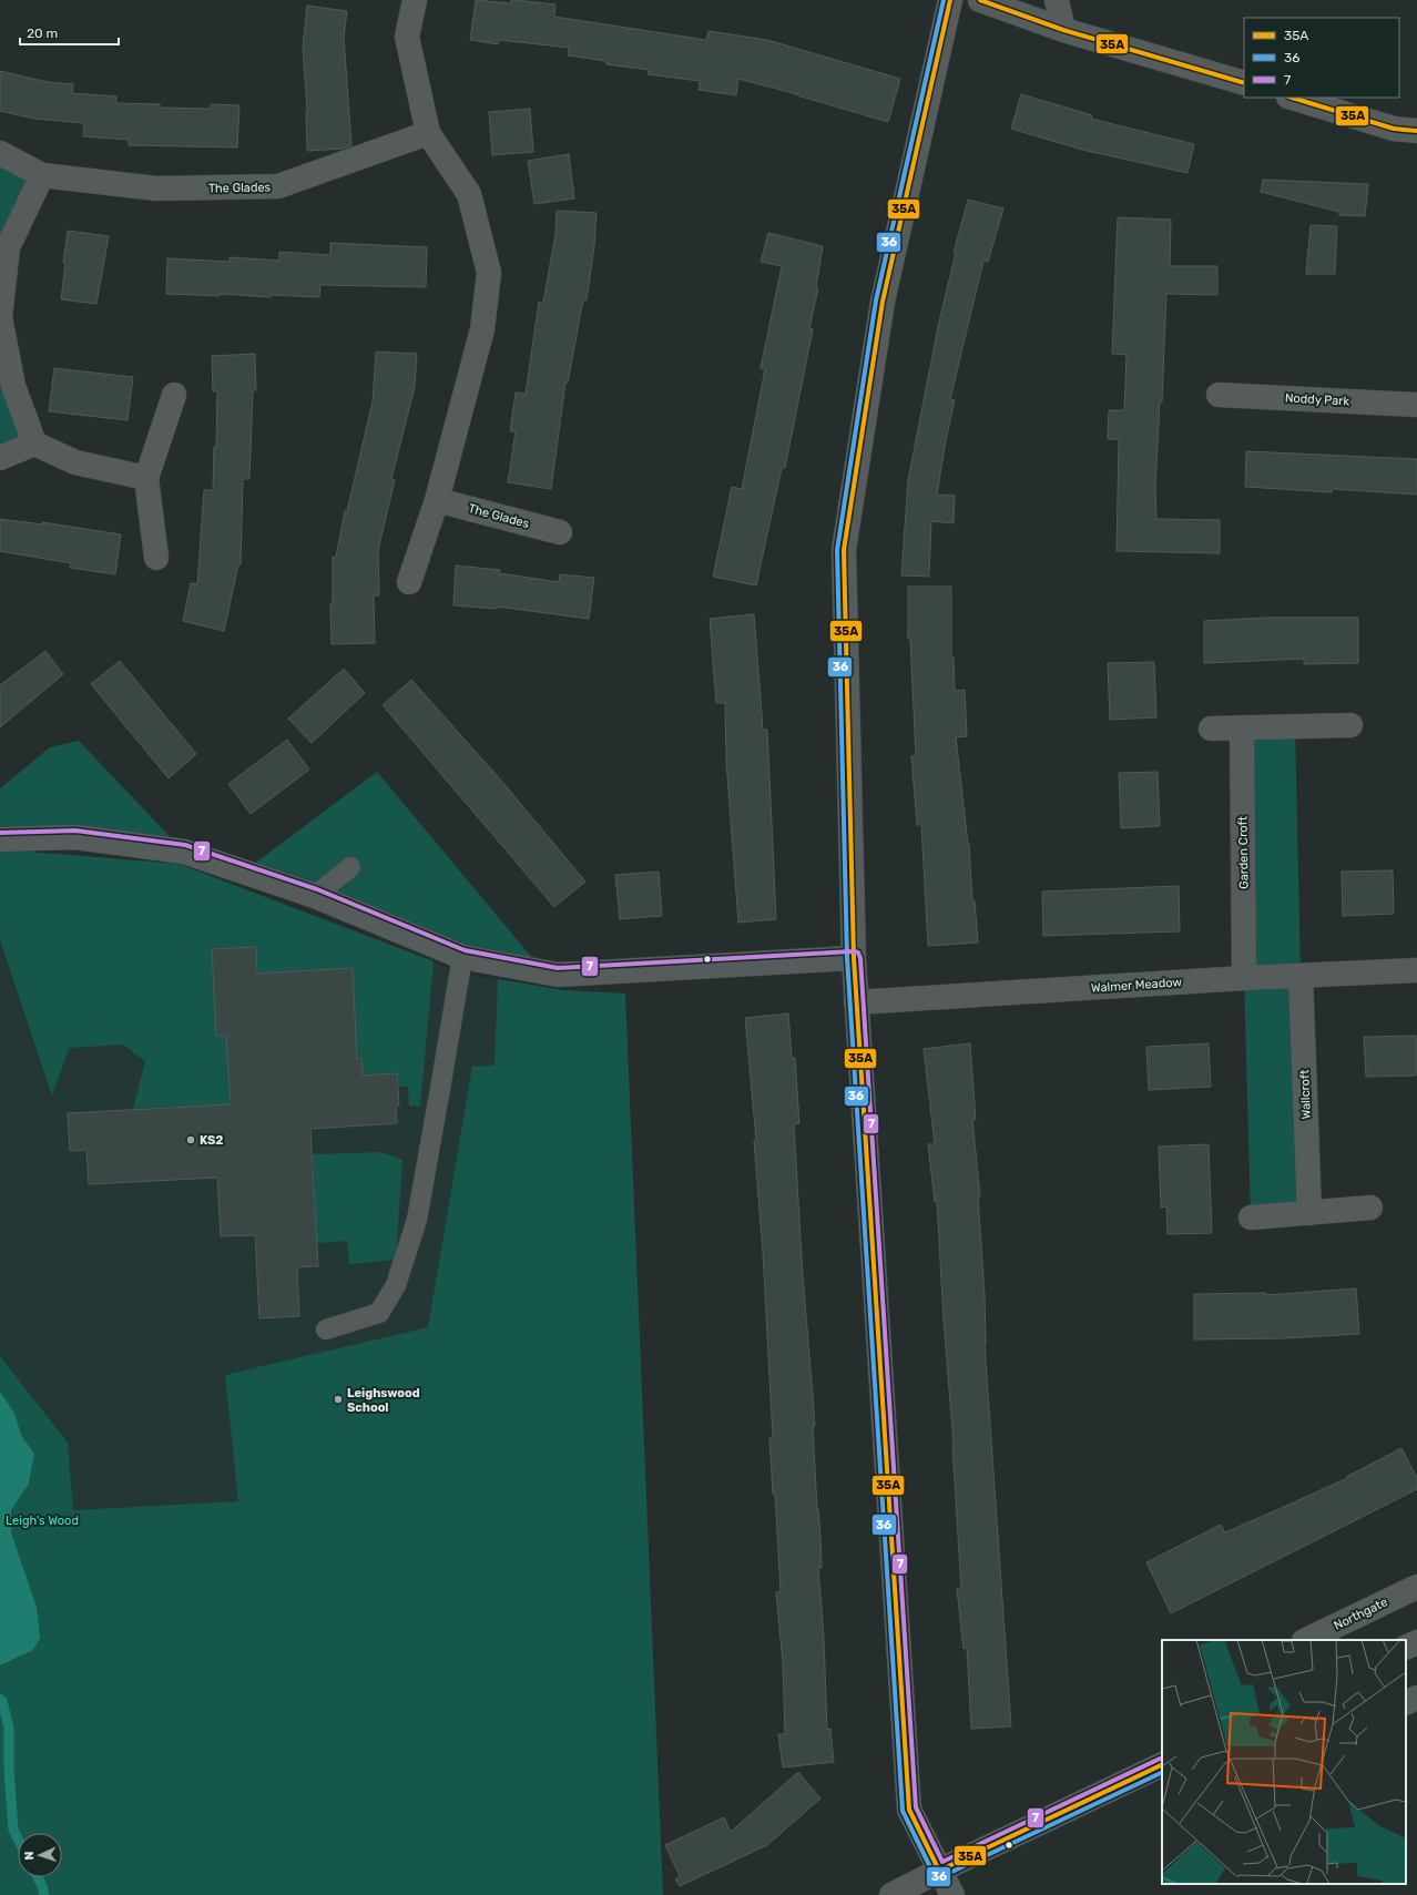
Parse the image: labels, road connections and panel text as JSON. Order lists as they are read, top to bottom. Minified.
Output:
{"streets":{"street":["The Glades","Noddy Park","Garden Croft","Walmer Meadow","Wallcroft","Northgate"]},"crossings":[["Garden Croft","Walmer Meadow"],["Walmer Meadow","Wallcroft"]],"parks":["Leigh's Wood"],"places":["KS2","Leighswood School"],"lines":["transit line 35A","transit line 36","transit line 7"],"legend":["35A","36","7"],"scale_bar":"20 m","north":"left"}
